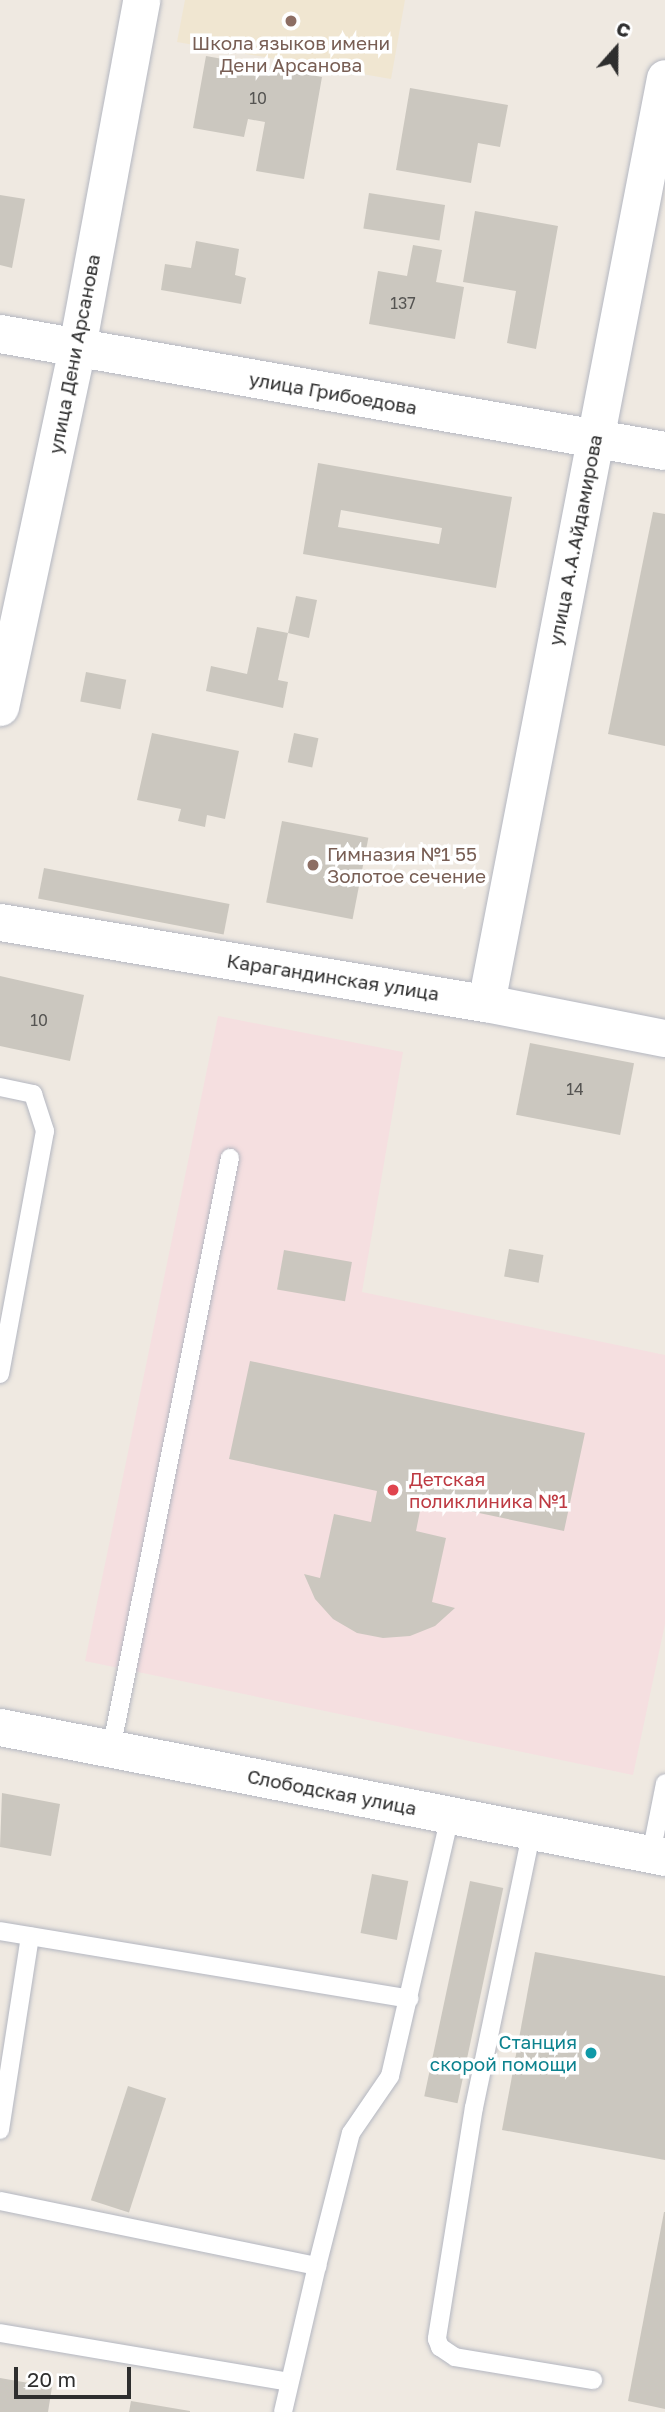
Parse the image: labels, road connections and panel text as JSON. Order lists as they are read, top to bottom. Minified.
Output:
{"streets":{"street":["улица Дени Арсанова","улица Грибоедова","улица А.А.Айдамирова","Карагандинская улица","Слободская улица"]},"crossings":[["улица Дени Арсанова","улица Грибоедова"],["улица Грибоедова","улица А.А.Айдамирова"],["улица А.А.Айдамирова","Карагандинская улица"]],"places":["Школа языков имени Дени Арсанова","Гимназия №1 55 Золотое сечение","Детская поликлиника №1","Станция скорой помощи"],"house_numbers":["10","137","10","14"],"scale_bar":"20 m","north":"top"}
